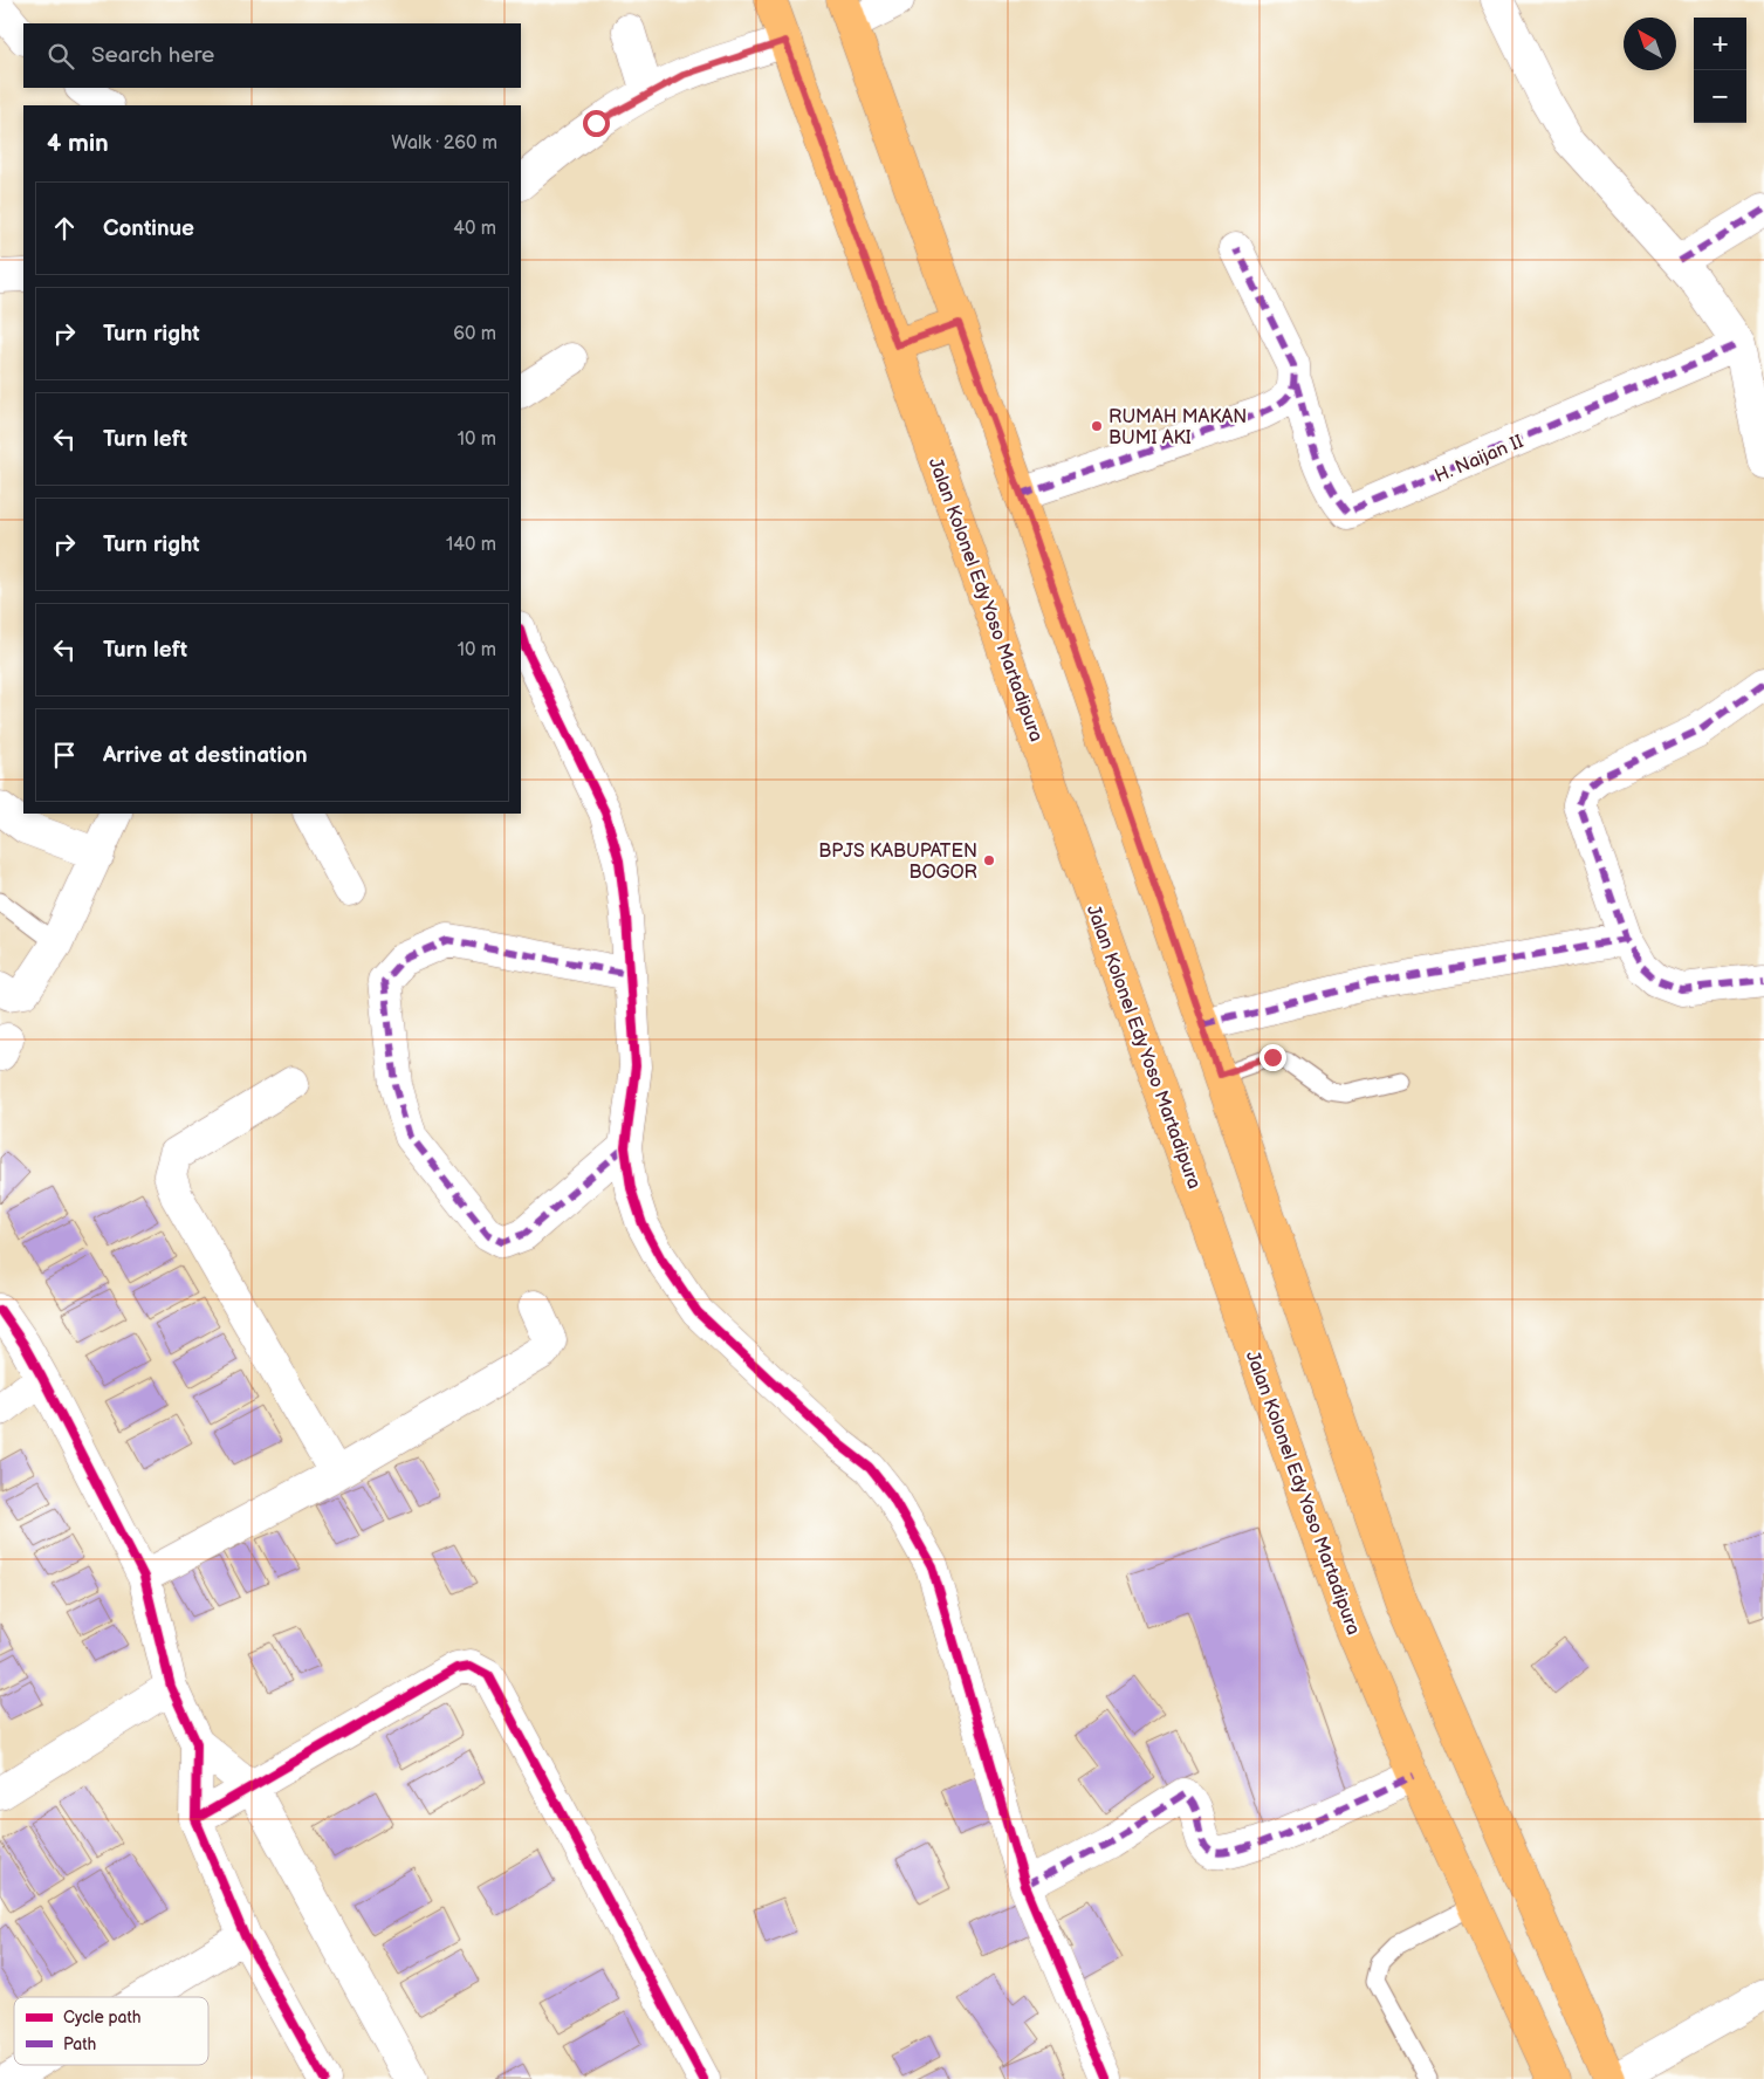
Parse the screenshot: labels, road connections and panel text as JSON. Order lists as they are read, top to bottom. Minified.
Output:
{"streets":{"main road":["Jalan Kolonel Edy Yoso Martadipura"],"street":["H. Naijan II"]},"places":["RUMAH MAKAN BUMI AKI","BPJS KABUPATEN BOGOR"],"legend":["Cycle path","Path"],"north":"top left","page":{"map_buttons":["+","−"],"search":"Search here","heading":["4 min","Walk · 260 m"],"list":[["Continue","40 m"],["Turn right","60 m"],["Turn left","10 m"],["Turn right","140 m"],["Turn left","10 m"],"Arrive at destination"]}}
